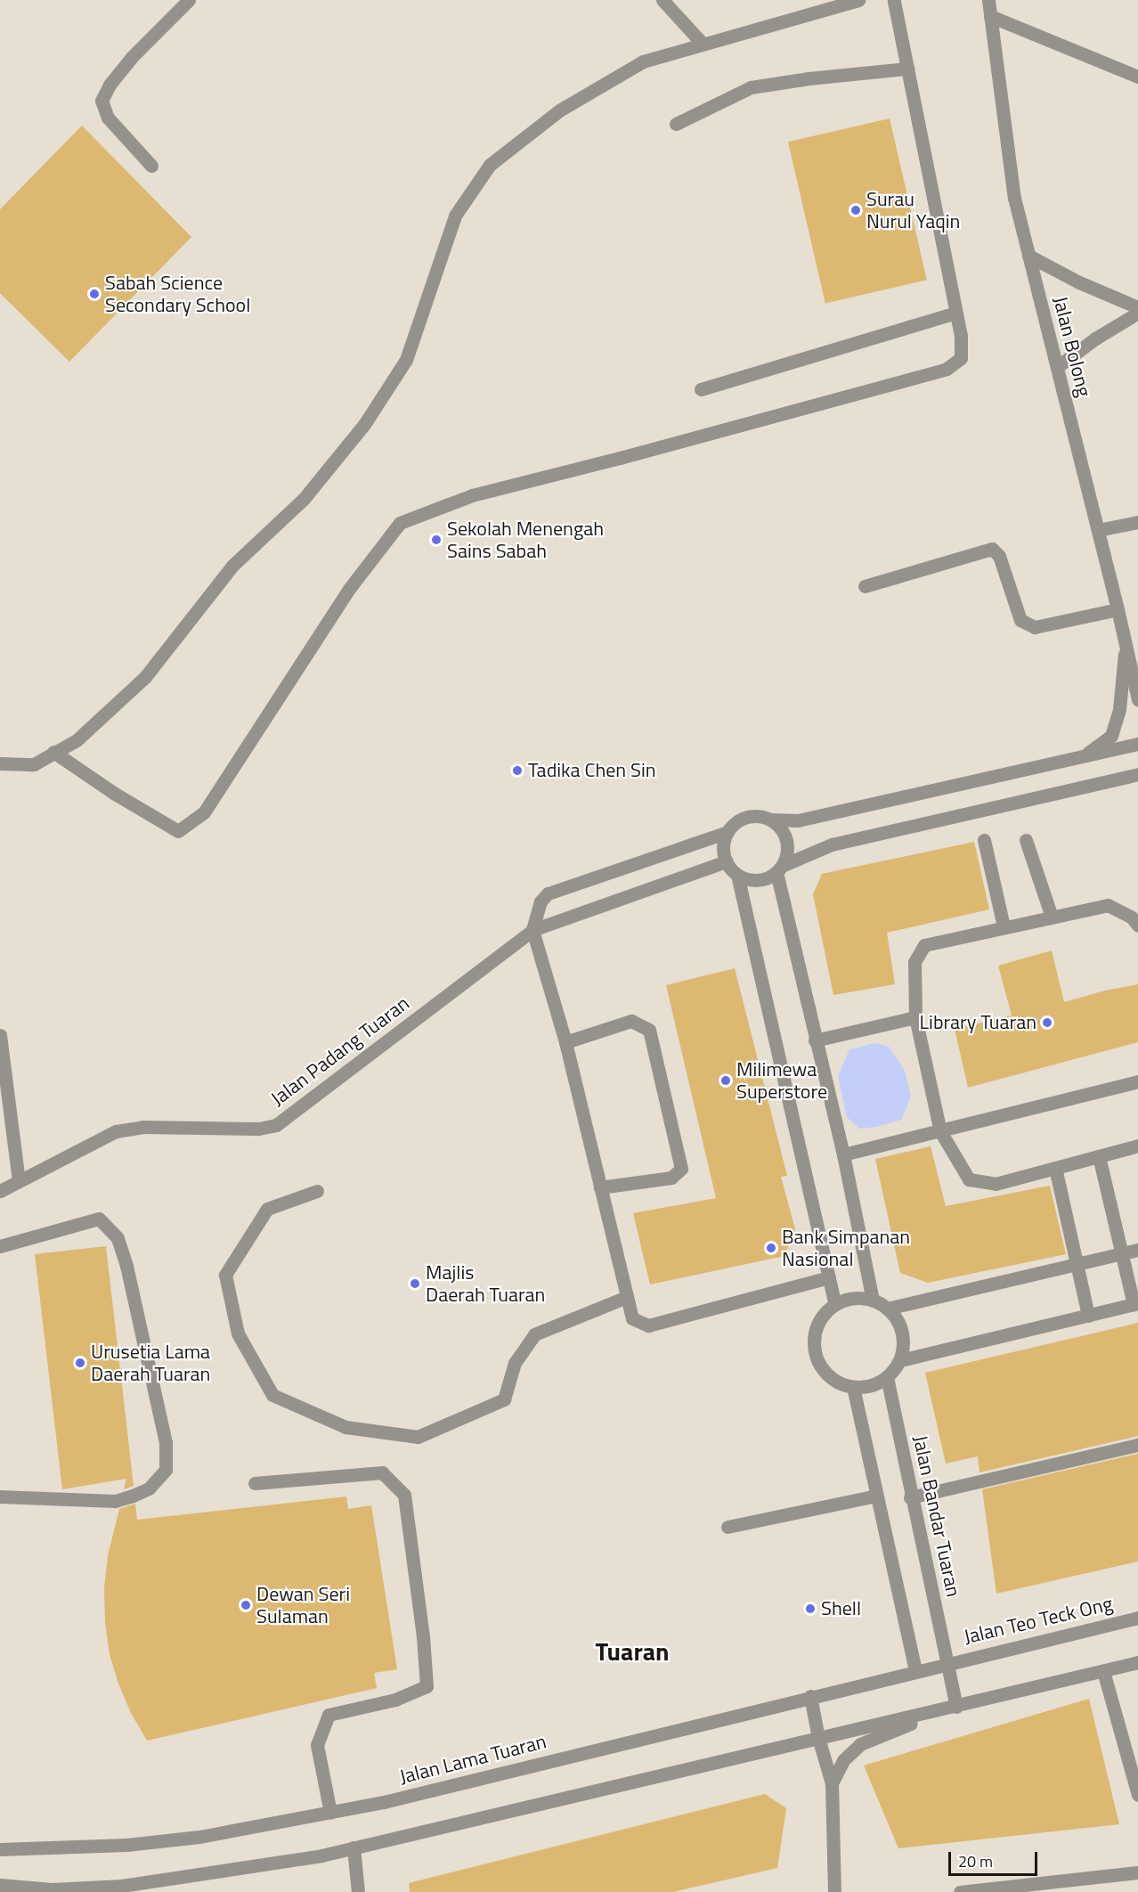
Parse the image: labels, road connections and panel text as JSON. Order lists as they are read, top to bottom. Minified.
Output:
{"streets":{"street":["Jalan Bolong","Jalan Padang Tuaran","Jalan Bandar Tuaran","Jalan Teo Teck Ong","Jalan Lama Tuaran"]},"crossings":[["Jalan Bandar Tuaran","Jalan Teo Teck Ong"],["Jalan Bandar Tuaran","Jalan Lama Tuaran"],["Jalan Teo Teck Ong","Jalan Lama Tuaran"]],"districts":["Tuaran"],"places":["Surau Nurul Yaqin","Sabah Science Secondary School","Sekolah Menengah Sains Sabah","Tadika Chen Sin","Library Tuaran","Milimewa Superstore","Bank Simpanan Nasional","Majlis Daerah Tuaran","Urusetia Lama Daerah Tuaran","Dewan Seri Sulaman","Shell"],"scale_bar":"20 m"}
